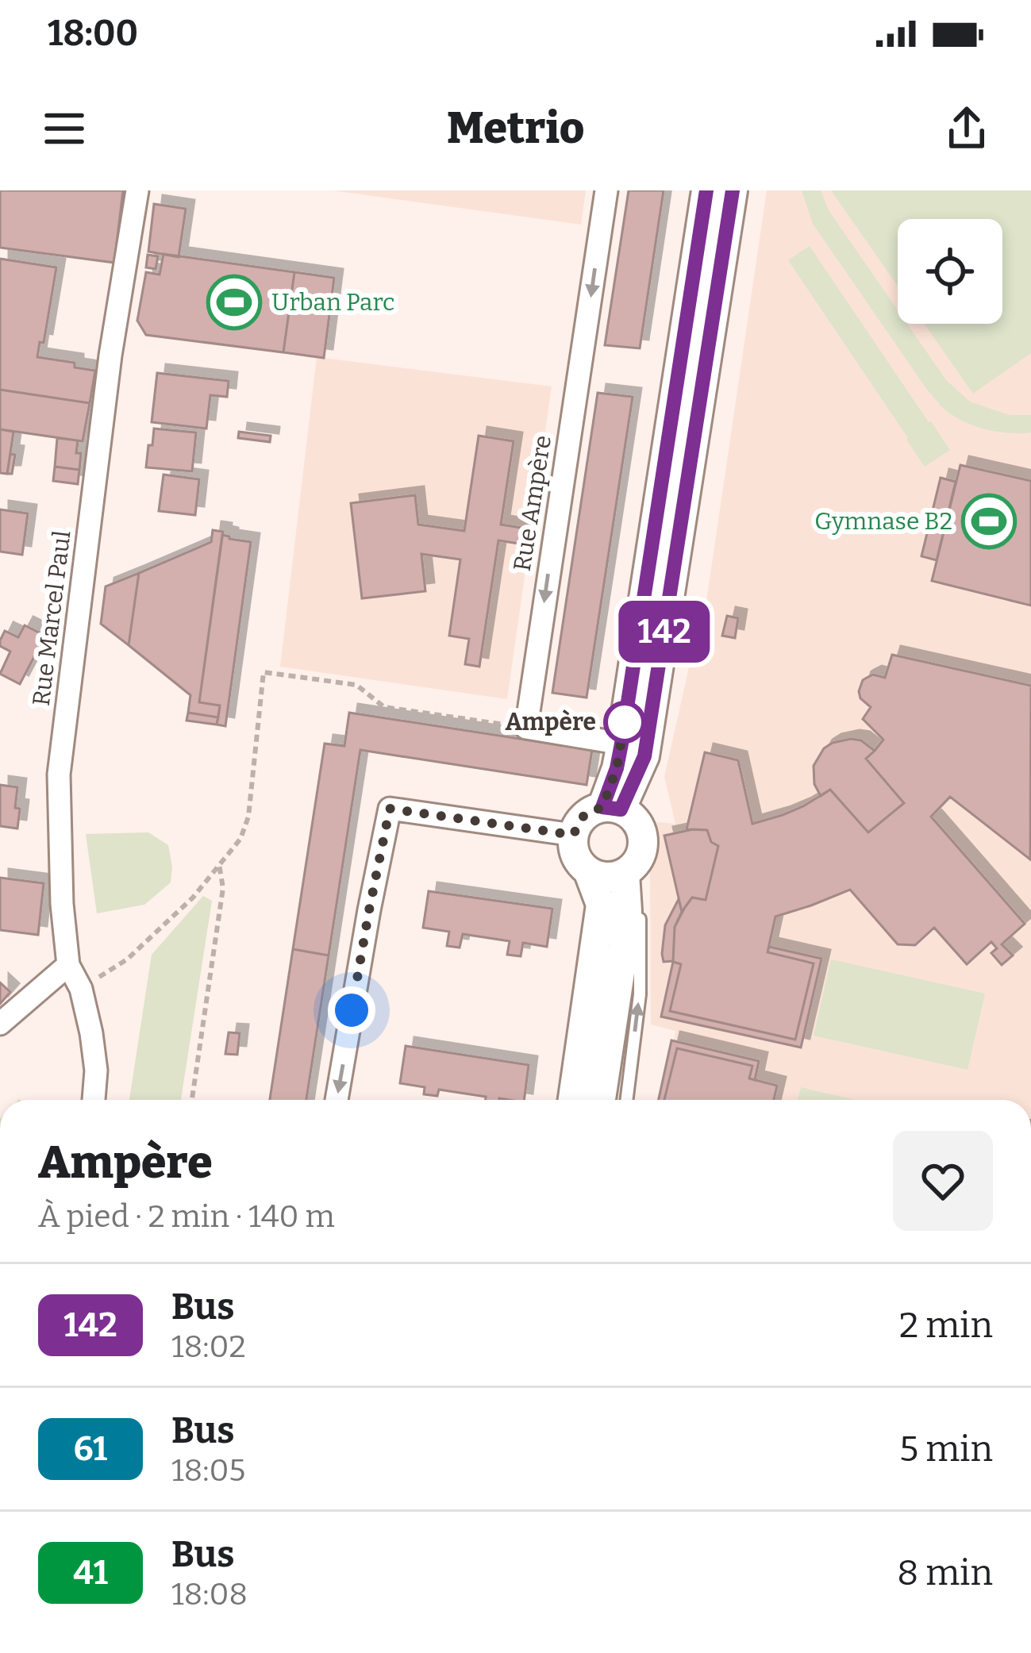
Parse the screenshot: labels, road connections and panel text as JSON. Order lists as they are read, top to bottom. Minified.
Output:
{"streets":{"street":["Rue Ampère","Rue Marcel Paul"]},"places":{"sports":["Urban Parc","Gymnase B2"],"other":["Ampère"]},"lines":["bus line 142"],"page":{"status":"18:00","header":"Metrio","on_map":"142","heading":["Ampère","À pied · 2 min · 140 m"],"list":[{"mark":"142","name":"Bus","note":"18:02","value":"2 min"},{"mark":"61","name":"Bus","note":"18:05","value":"5 min"},{"mark":"41","name":"Bus","note":"18:08","value":"8 min"}]}}
